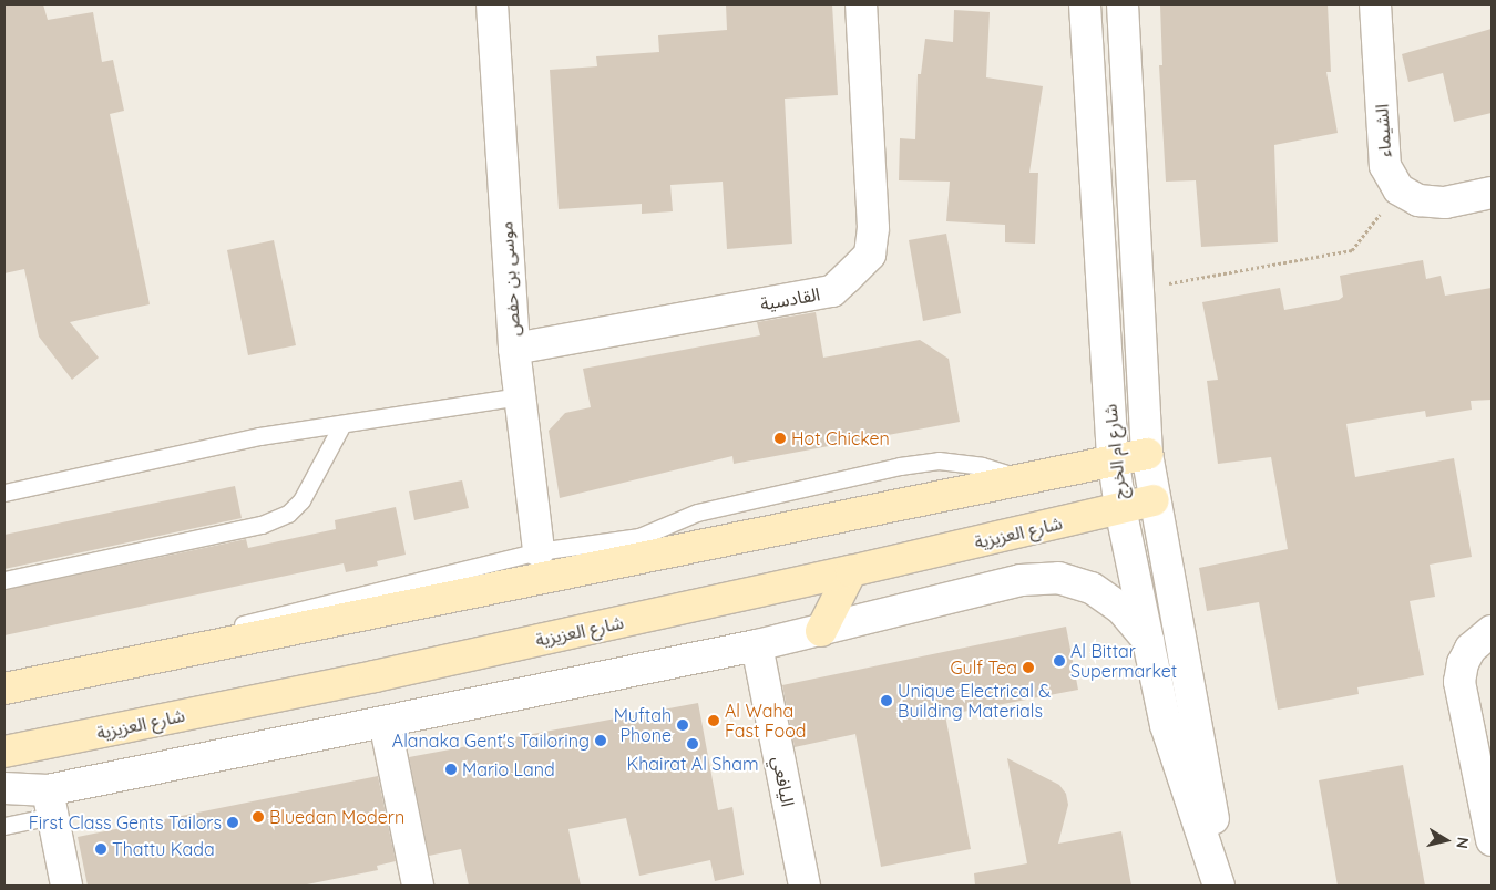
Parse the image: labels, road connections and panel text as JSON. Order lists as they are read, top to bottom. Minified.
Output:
{"streets":{"main road":["شارع العزيزية"],"street":["الشيماء","موسى بن حفص","القادسية","شارع ام الخرج","اليافعي"]},"crossings":[["موسى بن حفص","القادسية"],["شارع ام الخرج","شارع العزيزية"]],"places":["Hot Chicken","Al Bittar Supermarket","Gulf Tea","Unique Electrical & Building Materials","Al Waha Fast Food","Muftah Phone","Alanaka Gent's Tailoring","Khairat Al Sham","Mario Land","Bluedan Modern","First Class Gents Tailors","Thattu Kada"],"north":"right"}
